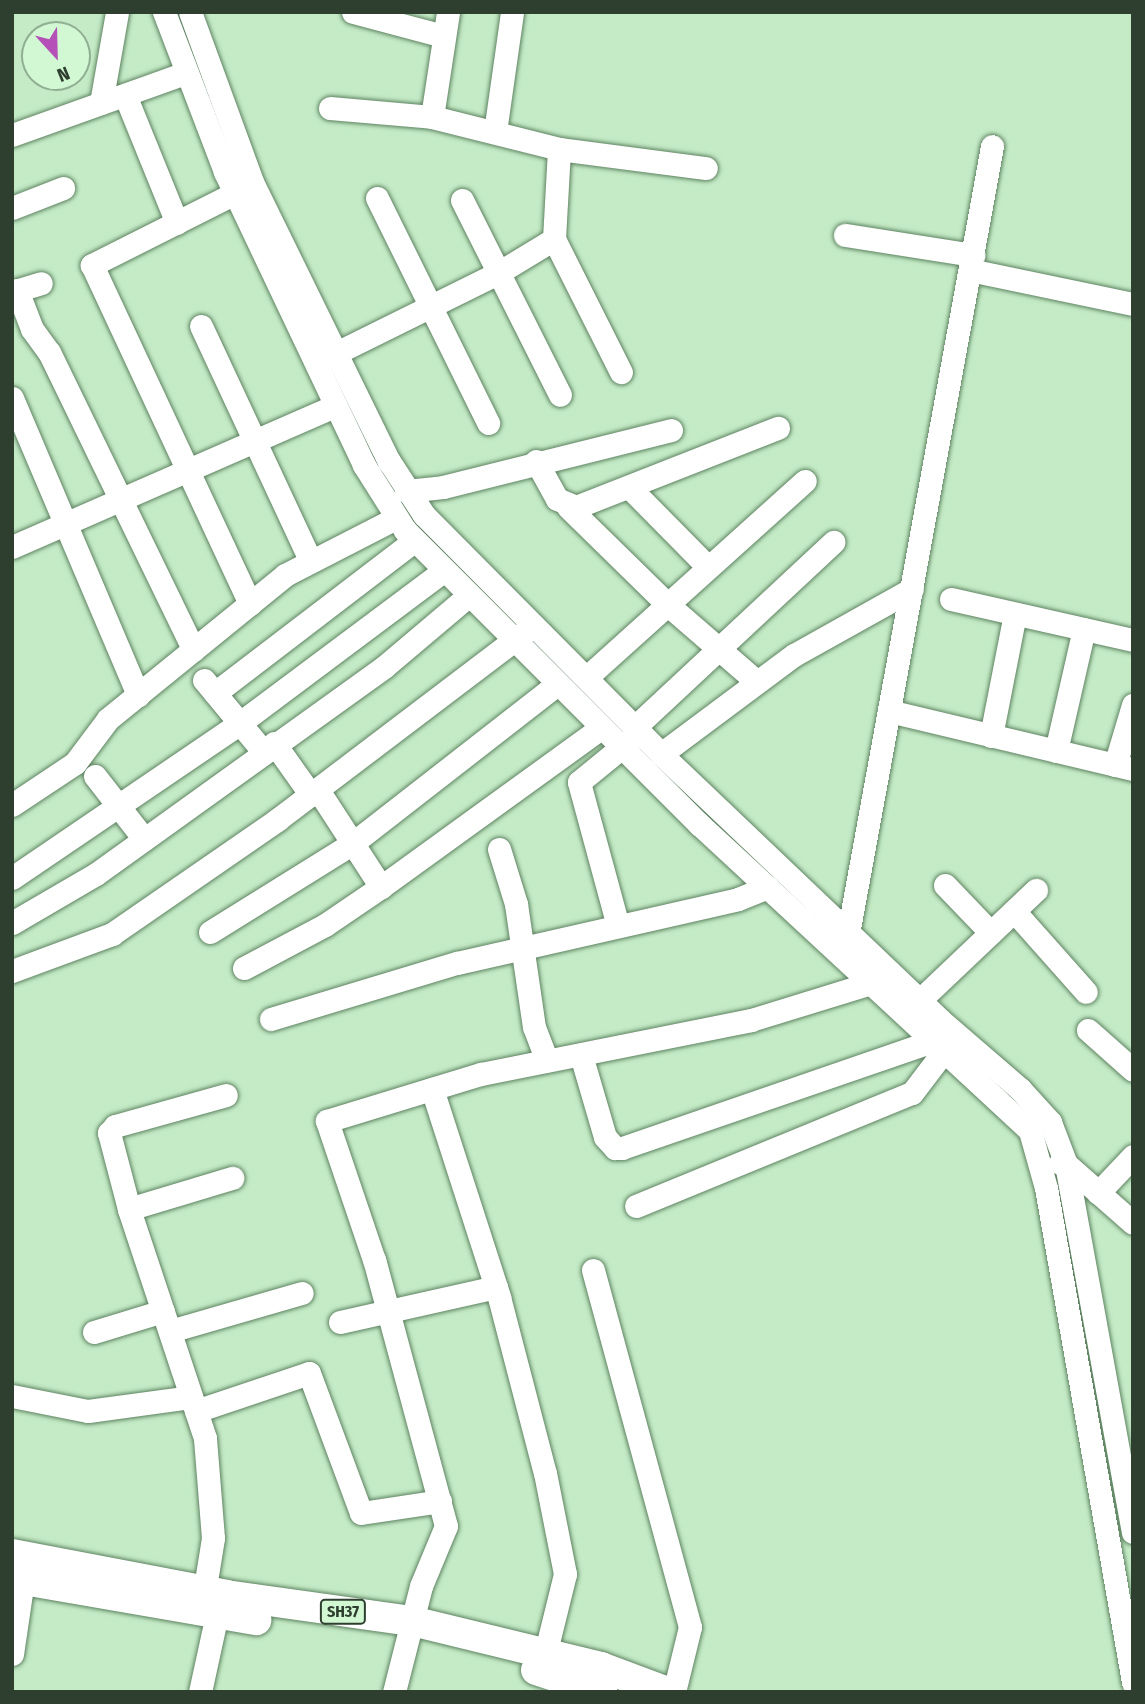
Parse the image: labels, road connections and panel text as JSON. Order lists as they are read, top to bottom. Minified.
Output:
{"streets":{"main road":["SH37"]},"north":"bottom"}
